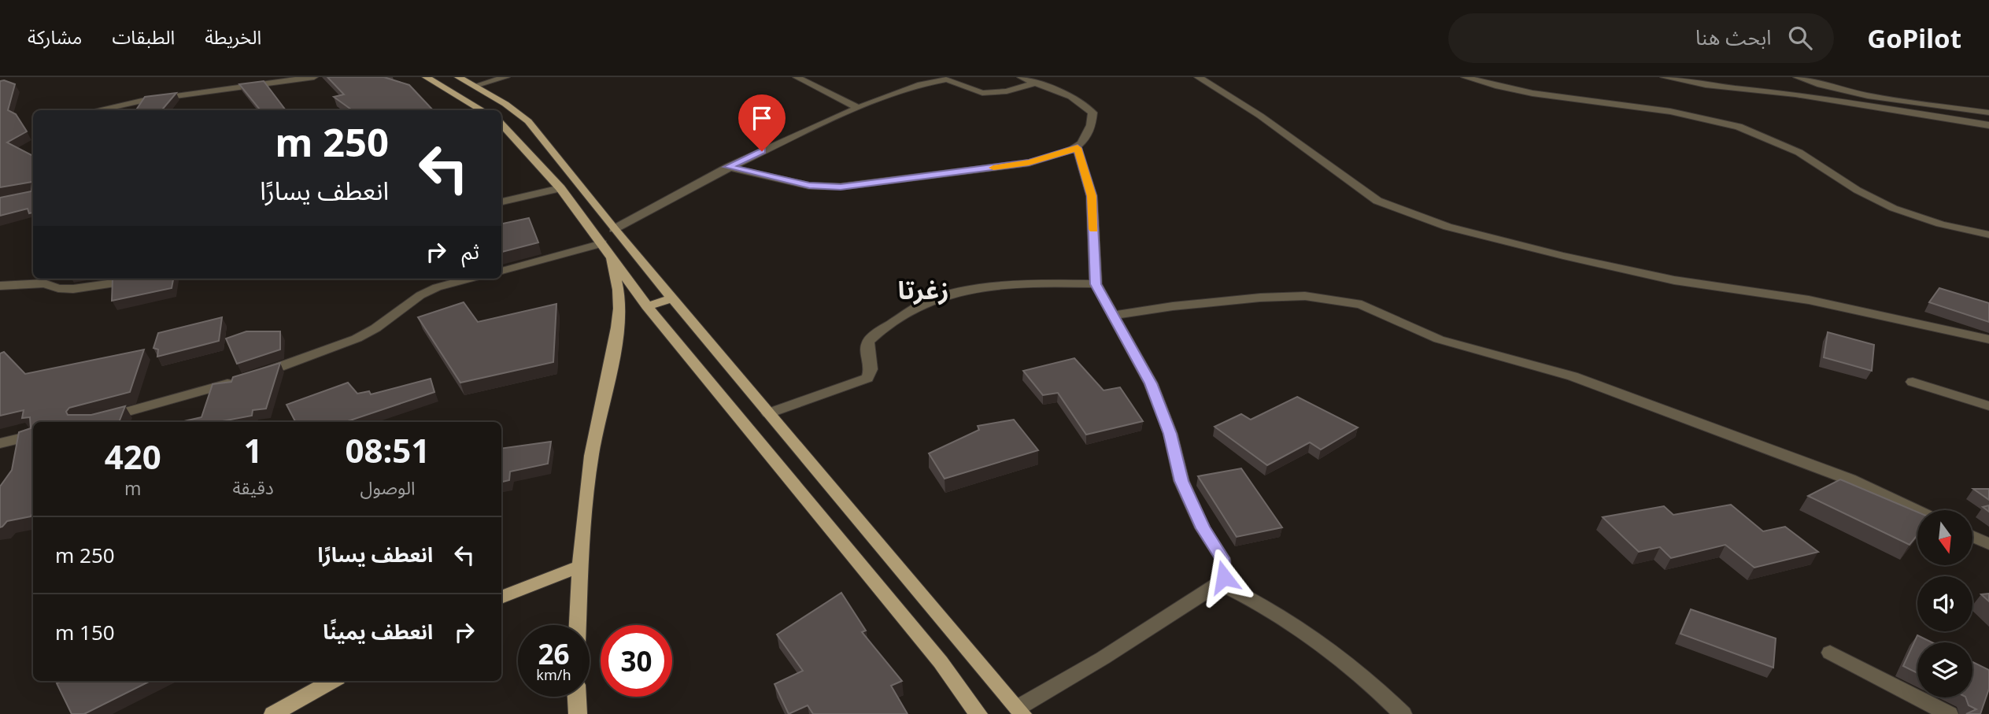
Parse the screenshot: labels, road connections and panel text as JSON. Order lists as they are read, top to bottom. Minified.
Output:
{"districts":["زغرتا"],"north":"bottom","page":{"header":"GoPilot","search":"ابحث هنا","nav":["الخريطة","الطبقات","مشاركة"],"turn":["250 m","انعطف يسارًا"],"then":"ثم","eta":["08:51","الوصول","1","دقيقة","420","m"],"list":[{"name":"انعطف يسارًا","value":"250 m"},{"name":"انعطف يمينًا","value":"150 m"}],"speed":"26 km/h","limit":"30"}}
